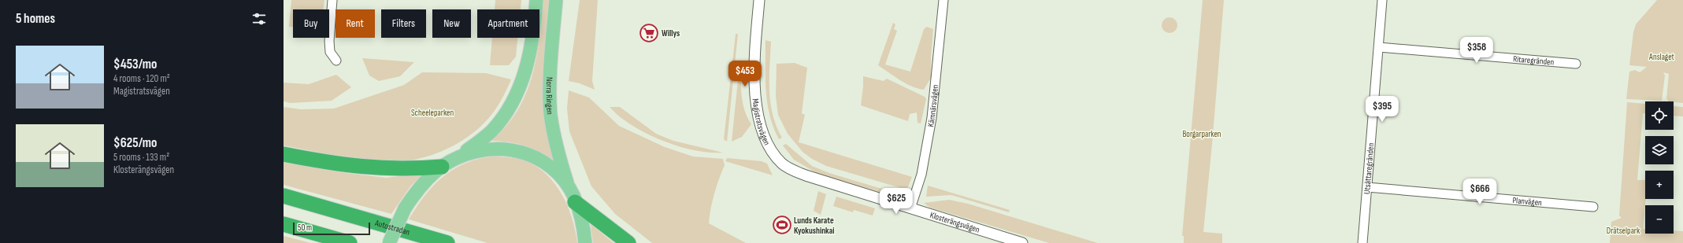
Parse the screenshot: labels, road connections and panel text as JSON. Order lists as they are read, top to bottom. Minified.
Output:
{"streets":{"highway":["Autostradan"],"main road":["Norra Ringen"],"street":["Ritaregränden","Kämnärsvägen","Magistratsvägen","Utsättaregränden","Planvägen","Klosterängsvägen"]},"crossings":[["Ritaregränden","Utsättaregränden"],["Kämnärsvägen","Klosterängsvägen"],["Magistratsvägen","Klosterängsvägen"],["Utsättaregränden","Planvägen"]],"parks":["Anslaget","Scheeleparken","Borgarparken","Drätselpark"],"places":{"supermarket":["Willys"],"sports":["Lunds Karate Kyokushinkai"]},"scale_bar":"50 m","page":{"heading":"5 homes","chip":["Buy","Rent","Filters","New","Apartment"],"price":["$358","$453","$395","$666","$625"],"list":[{"name":"$453/mo","note":"4 rooms · 120 m² · Magistratsvägen"},{"name":"$625/mo","note":"5 rooms · 133 m² · Klosterängsvägen"}],"map_buttons":["+","−"],"scale":"50 m"}}
